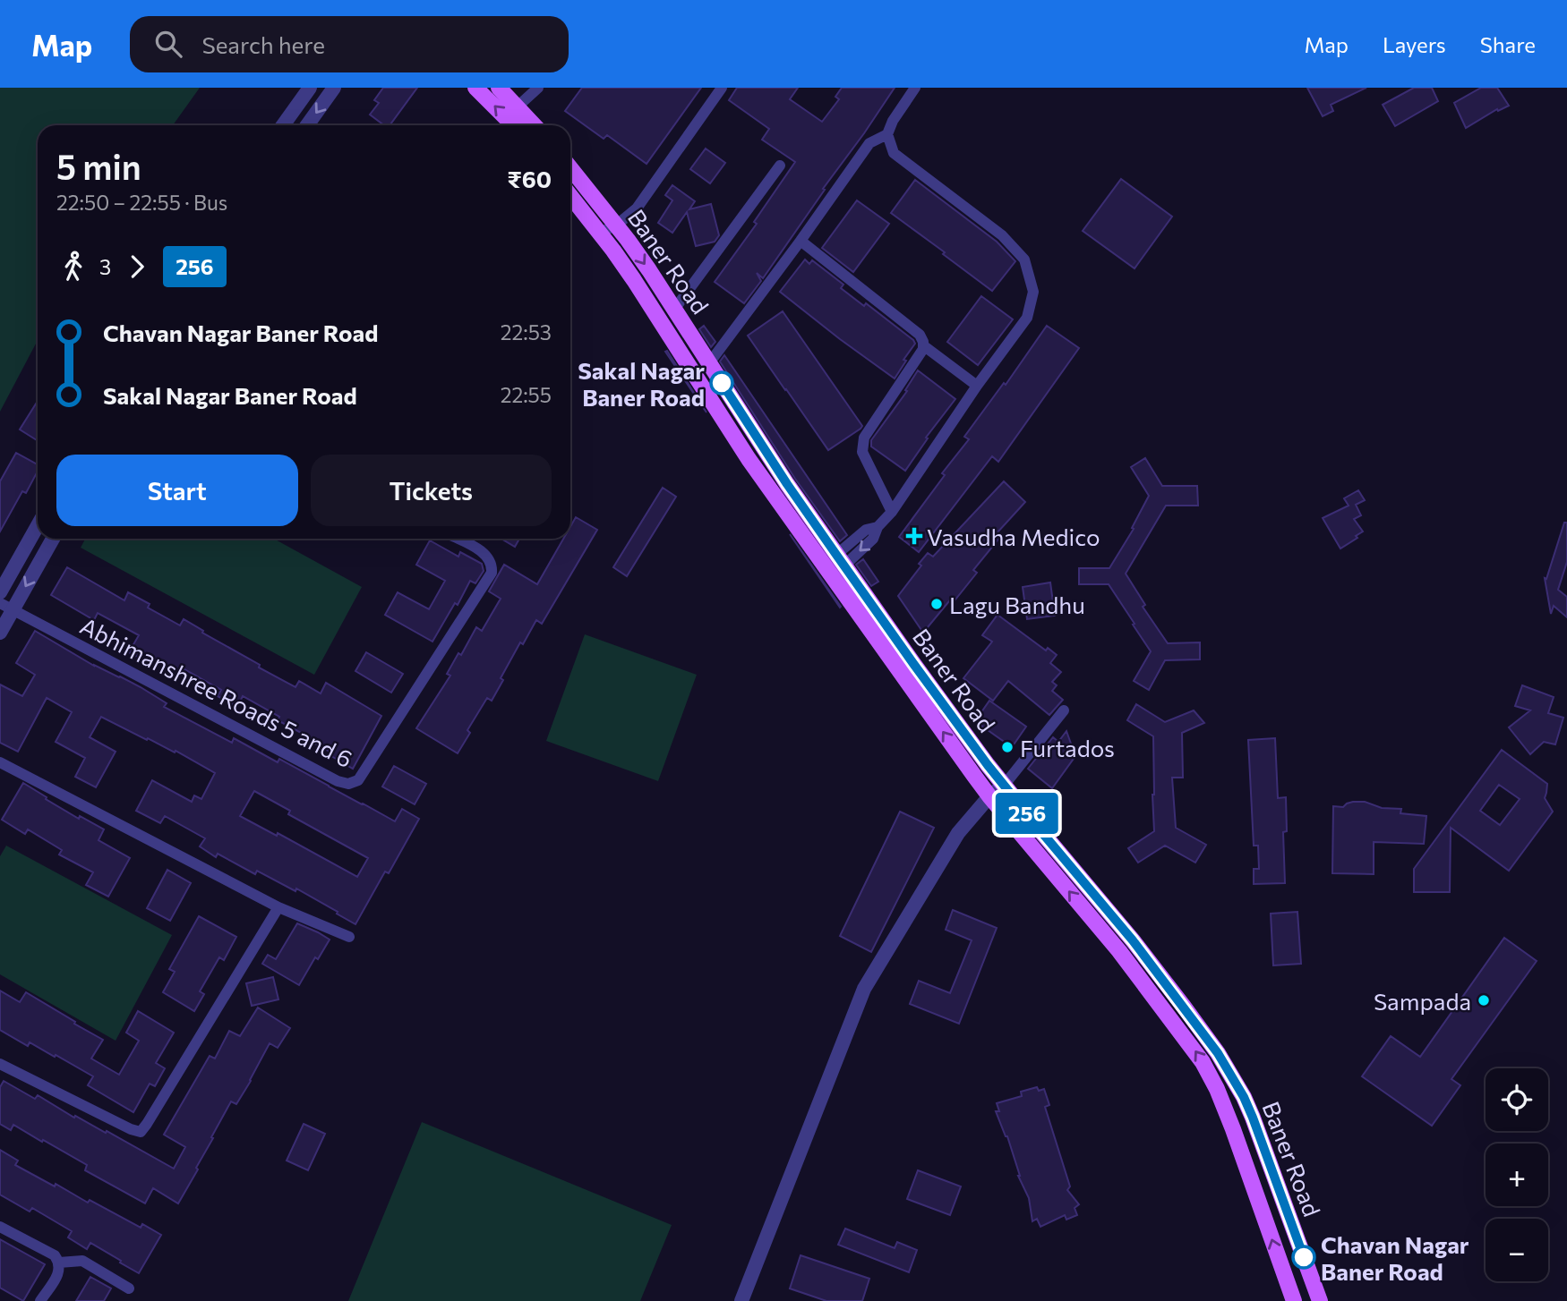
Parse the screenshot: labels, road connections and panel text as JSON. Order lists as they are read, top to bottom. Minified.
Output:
{"streets":{"main road":["Baner Road"],"street":["Abhimanshree Roads 5 and 6"]},"places":{"other":["Sakal Nagar Baner Road","Lagu Bandhu","Furtados","Sampada","Chavan Nagar Baner Road"],"health":["Vasudha Medico"]},"lines":["bus line 256"],"page":{"header":"Map","search":"Search here","nav":["Map","Layers","Share"],"on_map":"256","heading":["5 min","22:50 – 22:55 · Bus","₹60"],"legs":["3","256"],"list":[{"name":"Chavan Nagar Baner Road","value":"22:53"},{"name":"Sakal Nagar Baner Road","value":"22:55"}],"buttons":["Start","Tickets"],"map_buttons":["+","−"]}}
